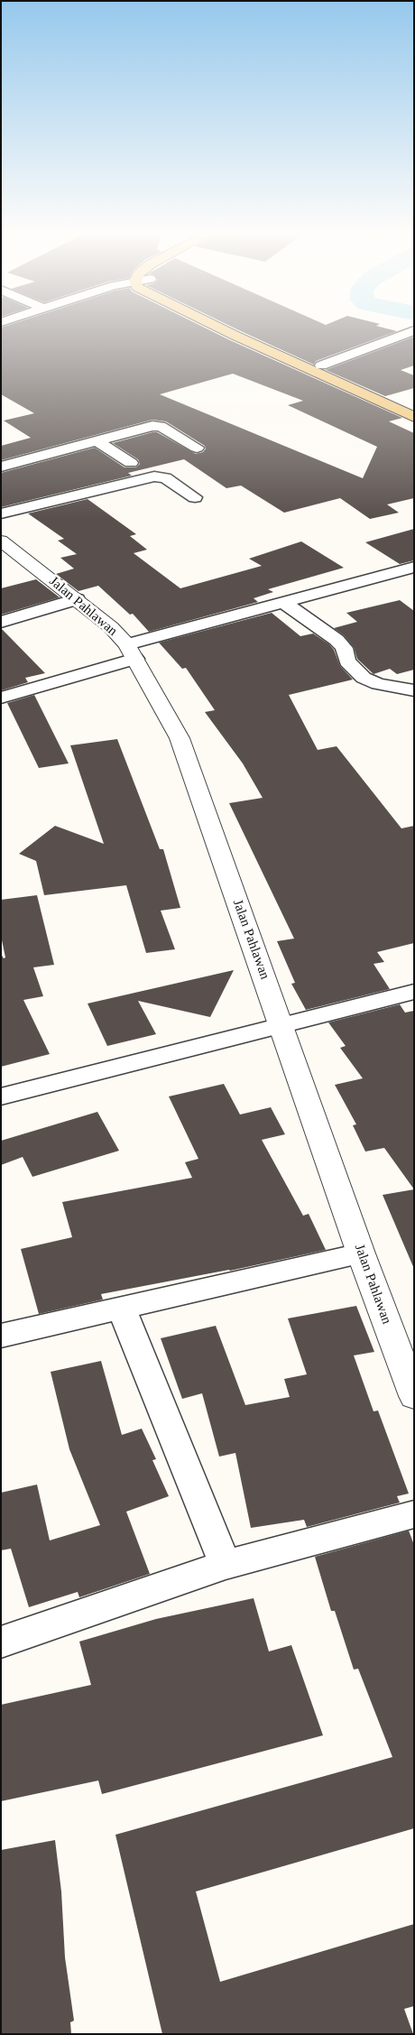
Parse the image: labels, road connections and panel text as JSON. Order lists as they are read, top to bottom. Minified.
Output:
{"streets":{"street":["Jalan Pahlawan"]}}
